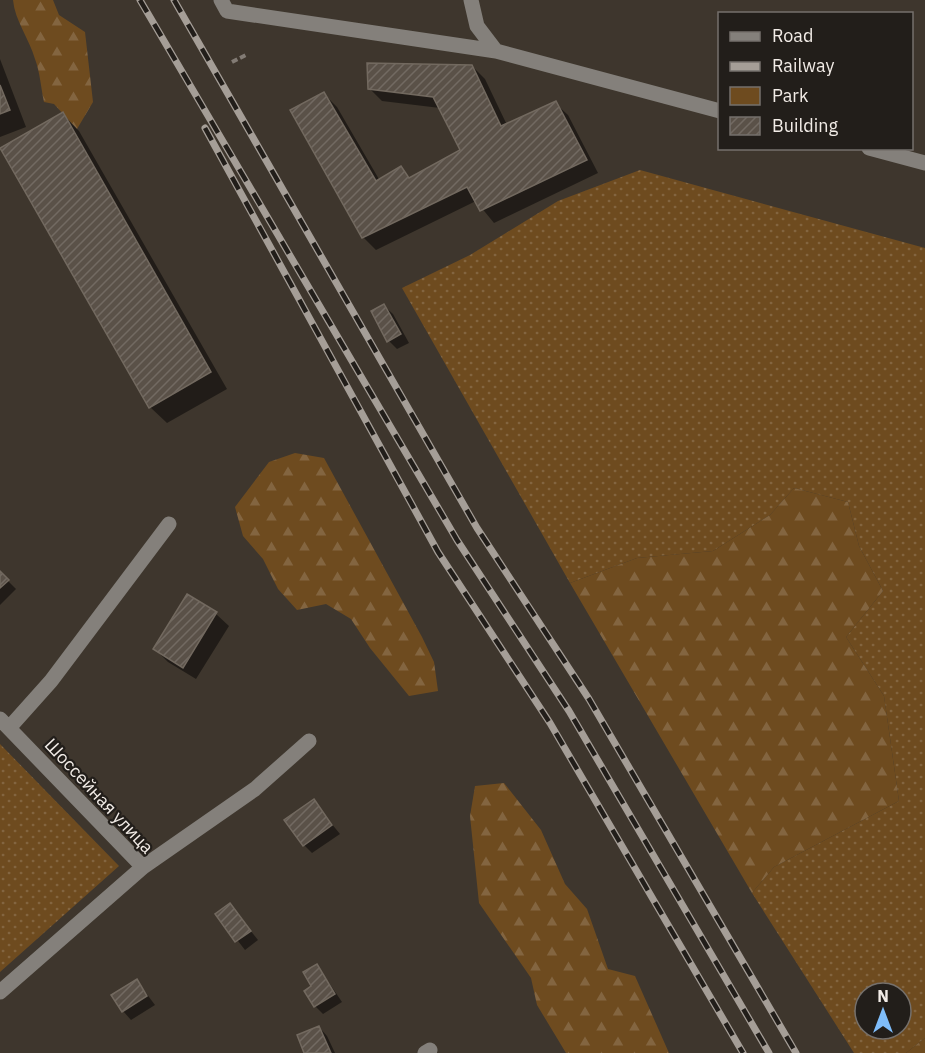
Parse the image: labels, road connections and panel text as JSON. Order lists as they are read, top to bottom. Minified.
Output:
{"streets":{"street":["Шоссейная улица"]},"legend":["Road","Railway","Park","Building"],"north":"top"}
